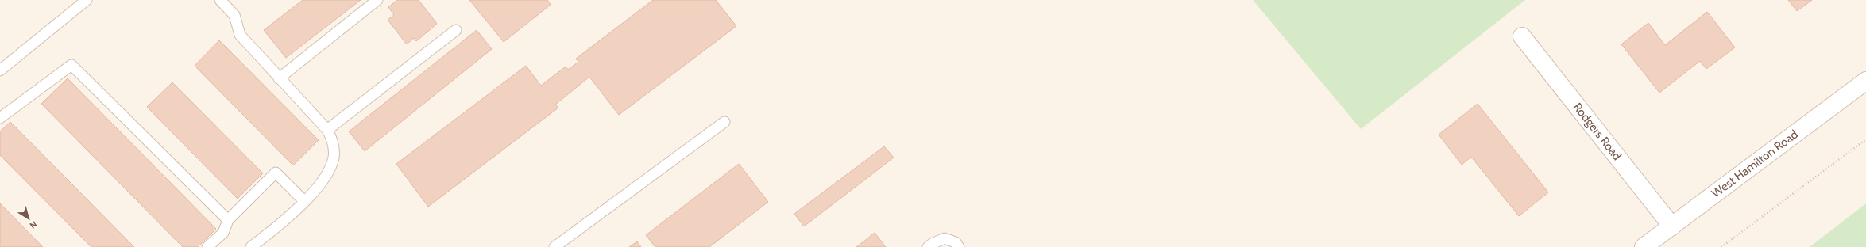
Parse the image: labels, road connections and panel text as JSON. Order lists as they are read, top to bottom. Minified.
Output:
{"streets":{"main road":["Rodgers Road","West Hamilton Road"]},"crossings":[["Rodgers Road","West Hamilton Road"]],"north":"bottom right"}
